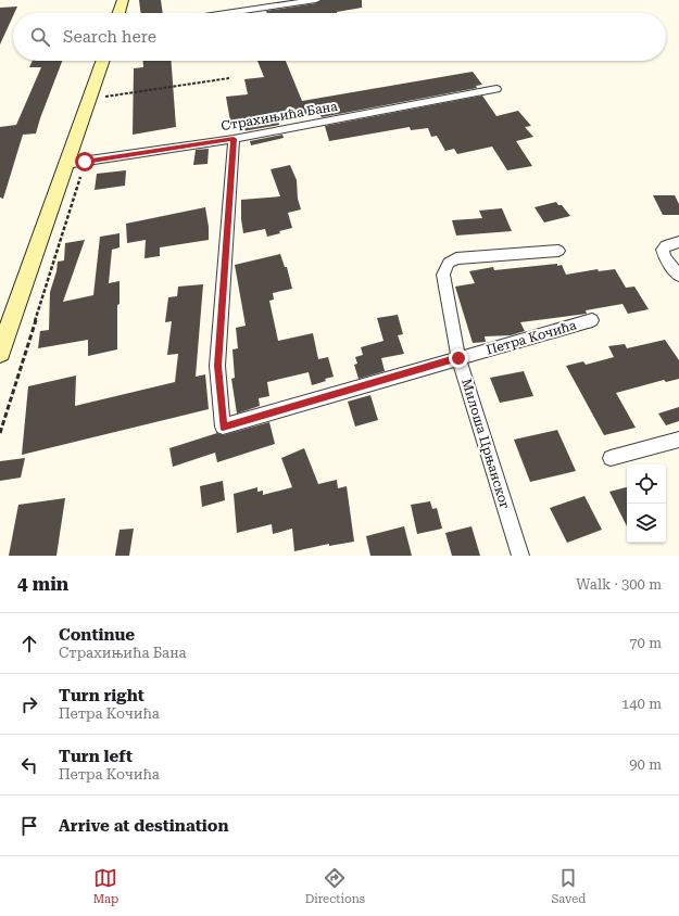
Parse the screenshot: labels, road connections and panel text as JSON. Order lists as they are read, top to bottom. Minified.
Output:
{"streets":{"street":["Страхињића Бана","Петра Кочића","Милоша Црњанског"]},"crossings":[["Страхињића Бана","Петра Кочића"],["Петра Кочића","Милоша Црњанског"]],"page":{"search":"Search here","heading":["4 min","Walk · 300 m"],"list":[["Continue","Страхињића Бана","70 m"],["Turn right","Петра Кочића","140 m"],["Turn left","Петра Кочића","90 m"],"Arrive at destination"],"nav":["Map","Directions","Saved"]}}
